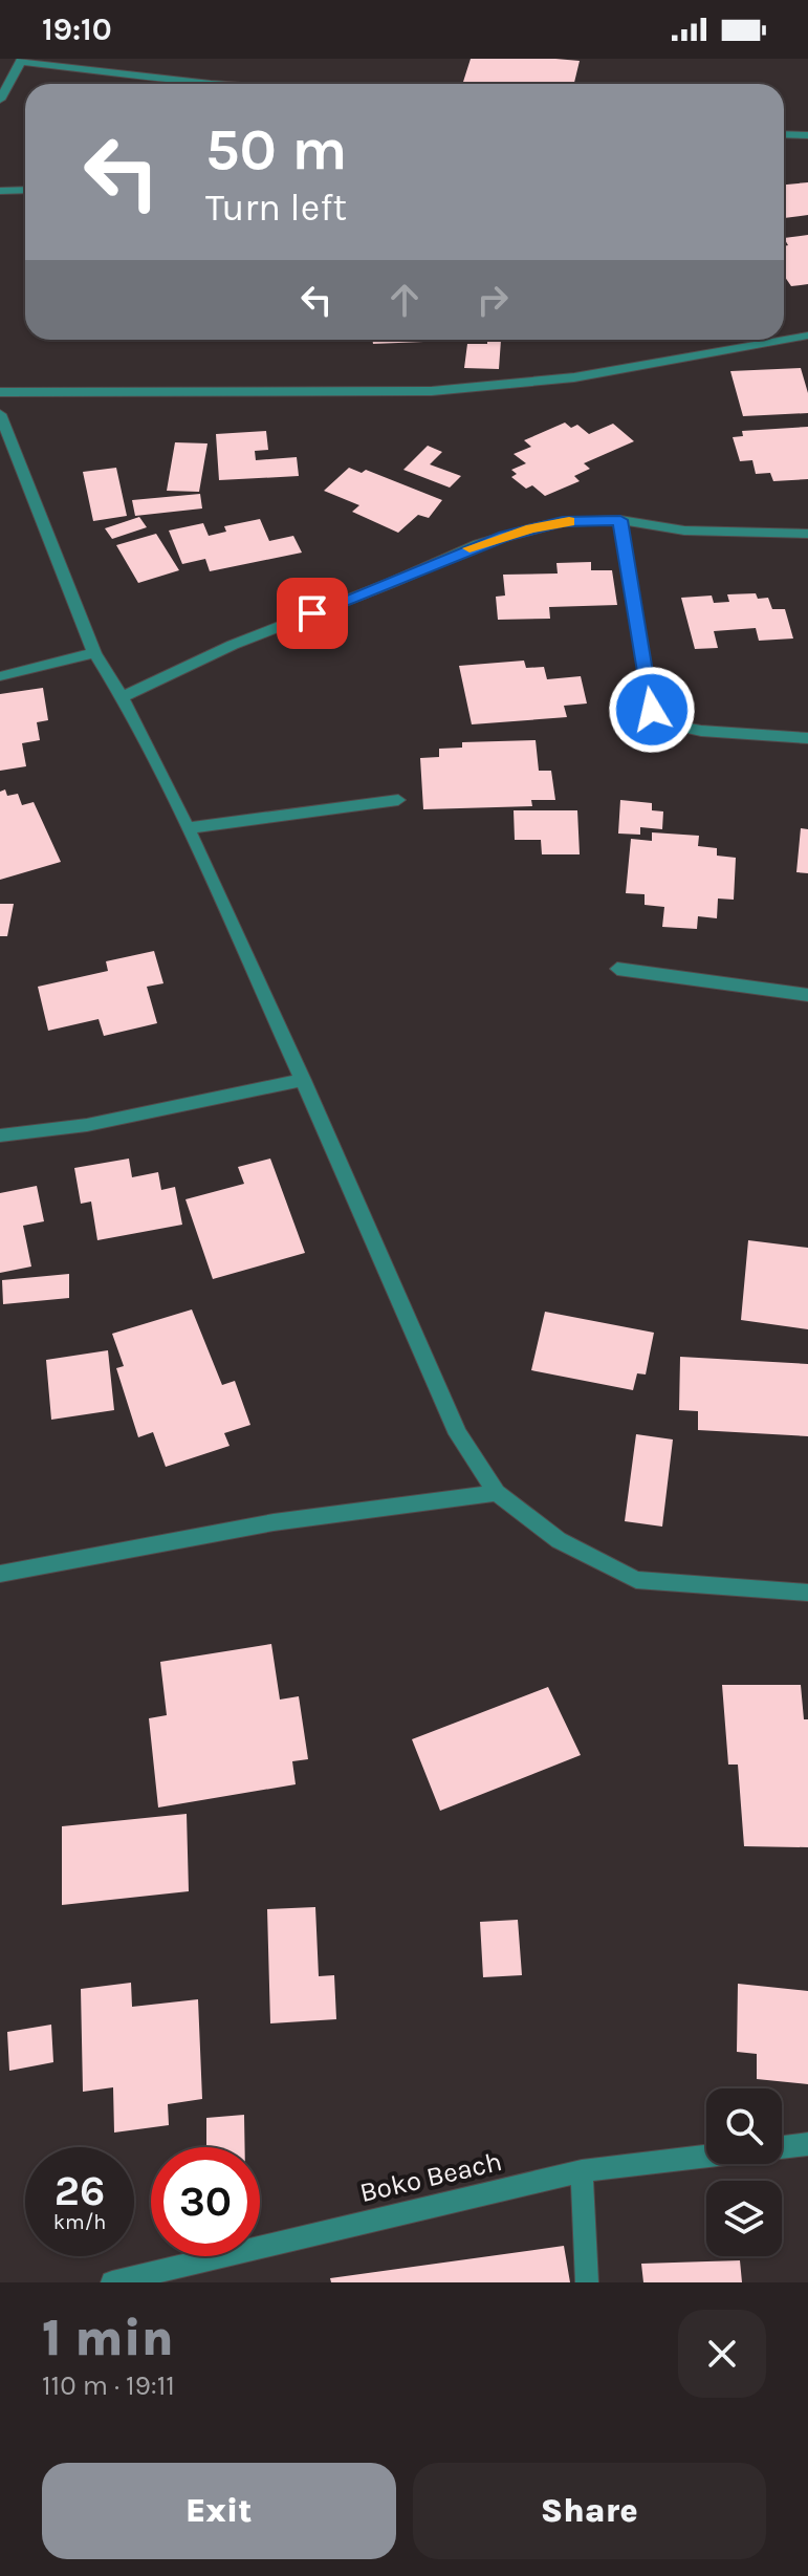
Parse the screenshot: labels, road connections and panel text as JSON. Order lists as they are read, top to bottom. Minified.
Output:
{"streets":{"street":["Boko Beach"]},"page":{"status":"19:10","turn":["50 m","Turn left"],"speed":"26 km/h","limit":"30","heading":["1 min","110 m · 19:11"],"buttons":["Exit","Share"]}}
